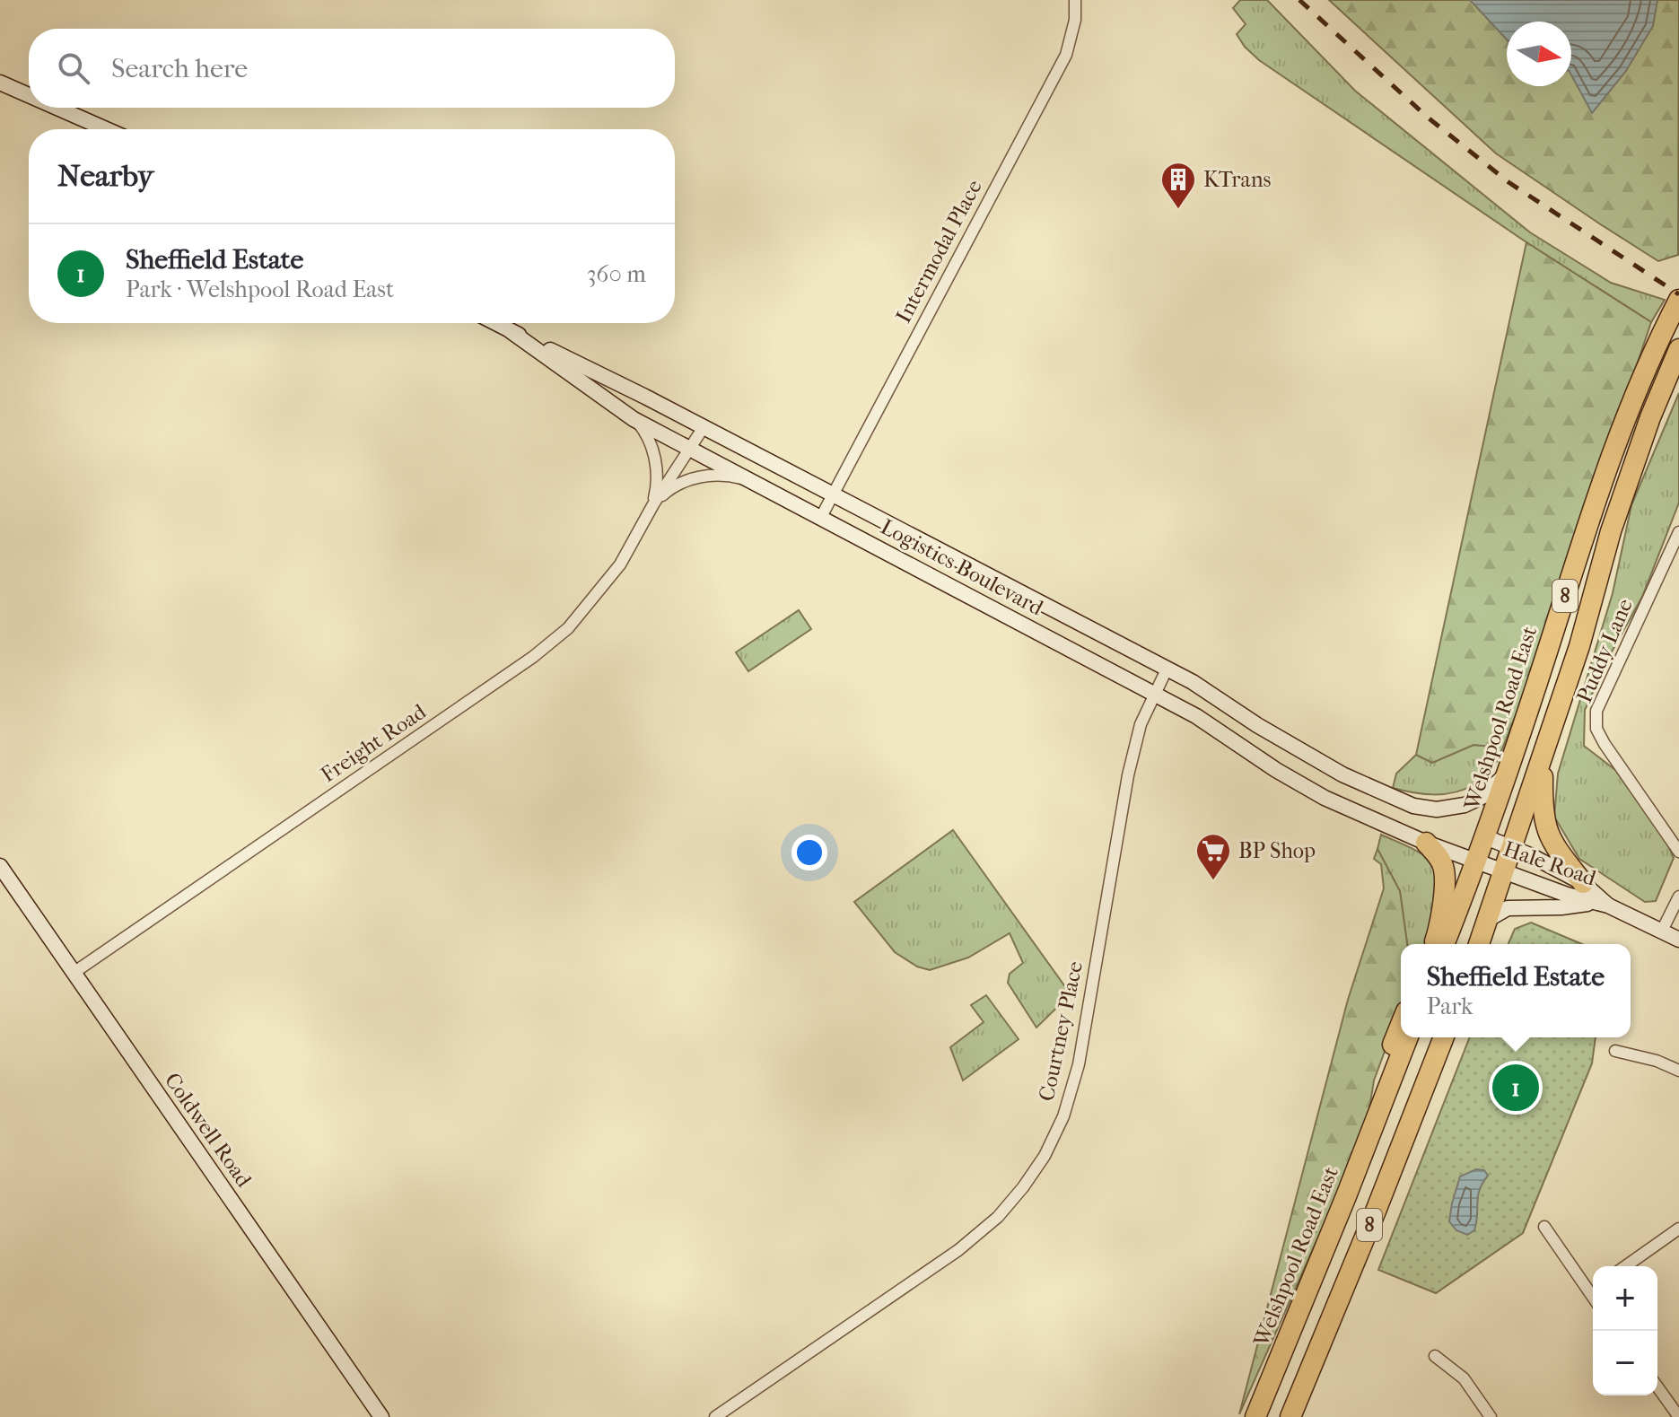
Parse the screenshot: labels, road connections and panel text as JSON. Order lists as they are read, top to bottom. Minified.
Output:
{"streets":{"highway":["8","Welshpool Road East"],"street":["Intermodal Place","Logistics Boulevard","Puddy Lane","Freight Road","Hale Road","Courtney Place","Coldwell Road"]},"crossings":[["Intermodal Place","Logistics Boulevard"],["Logistics Boulevard","Welshpool Road East"],["Logistics Boulevard","Freight Road"],["Logistics Boulevard","Hale Road"],["Logistics Boulevard","Courtney Place"],["8","Welshpool Road East"],["8","Hale Road"],["Welshpool Road East","Hale Road"],["Freight Road","Coldwell Road"]],"places":{"building":["KTrans"],"supermarket":["BP Shop"]},"north":"right","page":{"search":"Search here","heading":"Nearby","list":[{"mark":"1","name":"Sheffield Estate","note":"Park · Welshpool Road East","value":"360 m"}],"popup":["Sheffield Estate","Park"],"pins":"1","map_buttons":["+","−"]}}
